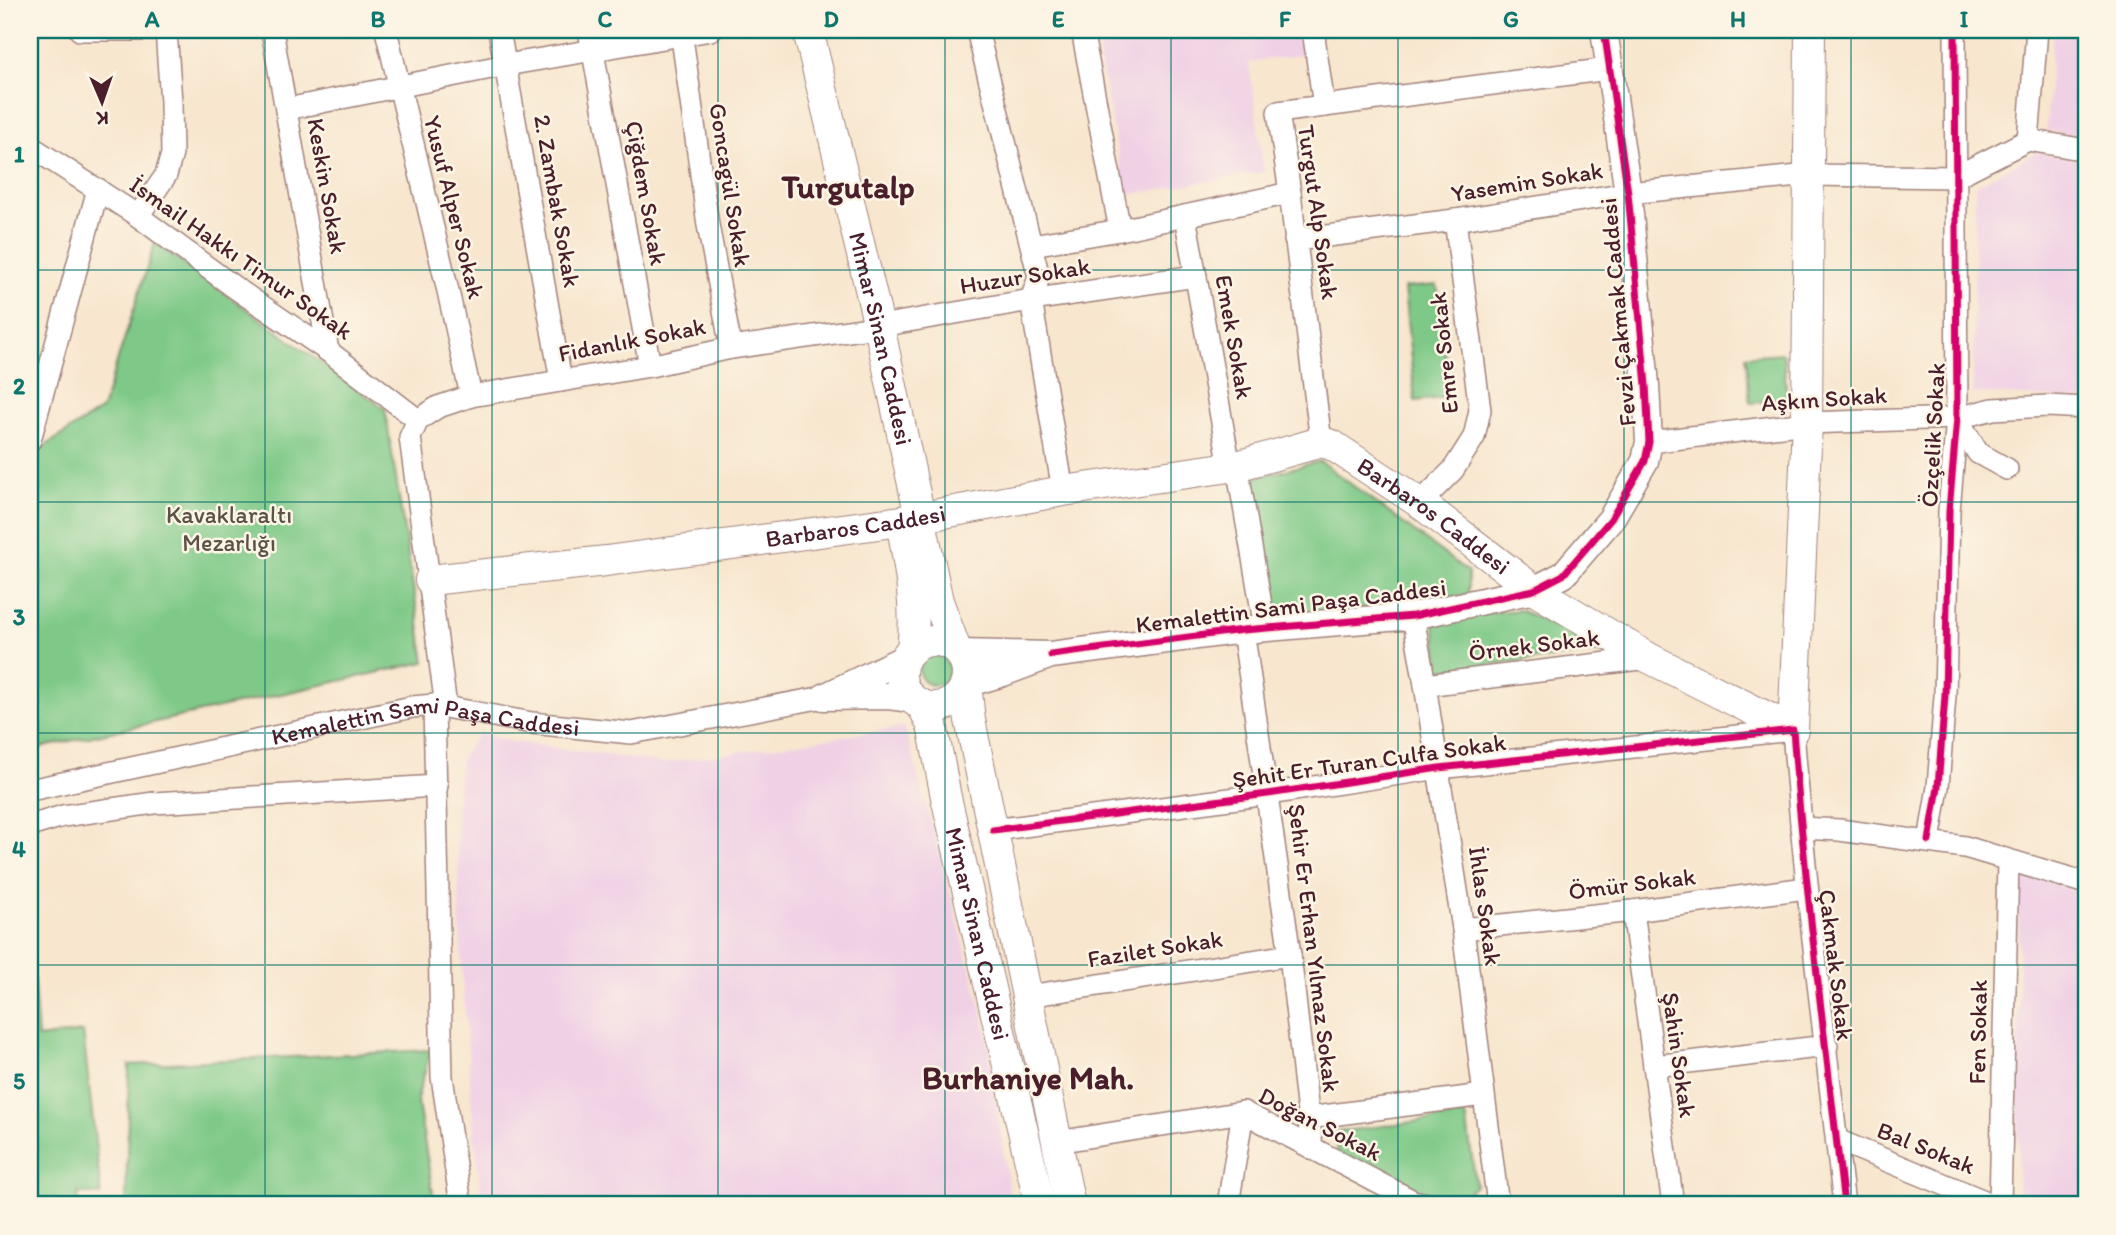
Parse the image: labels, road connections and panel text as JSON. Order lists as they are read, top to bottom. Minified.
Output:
{"streets":{"main road":["Mimar Sinan Caddesi","Barbaros Caddesi"],"street":["Yasemin Sokak","Goncagül Sokak","Keskin Sokak","Çiğdem Sokak","2. Zambak Sokak","Yusuf Alper Sokak","Turgut Alp Sokak","İsmail Hakkı Timur Sokak","Huzur Sokak","Fevzi Çakmak Caddesi","Emek Sokak","Fidanlık Sokak","Emre Sokak","Aşkın Sokak","Özçelik Sokak","Kemalettin Sami Paşa Caddesi","Örnek Sokak","Şehit Er Turan Culfa Sokak","Ömür Sokak","İhlas Sokak","Şehir Er Erhan Yılmaz Sokak","Fazilet Sokak","Çakmak Sokak","Fen Sokak","Şahin Sokak","Doğan Sokak","Bal Sokak"]},"crossings":[["Yasemin Sokak","Turgut Alp Sokak"],["Yasemin Sokak","Fevzi Çakmak Caddesi"],["Yasemin Sokak","Emre Sokak"],["Yasemin Sokak","Özçelik Sokak"],["Goncagül Sokak","Fidanlık Sokak"],["Keskin Sokak","İsmail Hakkı Timur Sokak"],["Çiğdem Sokak","Fidanlık Sokak"],["2. Zambak Sokak","Fidanlık Sokak"],["Yusuf Alper Sokak","Fidanlık Sokak"],["Turgut Alp Sokak","Barbaros Caddesi"],["İsmail Hakkı Timur Sokak","Fidanlık Sokak"],["Huzur Sokak","Emek Sokak"],["Huzur Sokak","Mimar Sinan Caddesi"],["Huzur Sokak","Fidanlık Sokak"],["Fevzi Çakmak Caddesi","Aşkın Sokak"],["Fevzi Çakmak Caddesi","Barbaros Caddesi"],["Fevzi Çakmak Caddesi","Kemalettin Sami Paşa Caddesi"],["Emek Sokak","Barbaros Caddesi"],["Mimar Sinan Caddesi","Fidanlık Sokak"],["Mimar Sinan Caddesi","Barbaros Caddesi"],["Mimar Sinan Caddesi","Şehit Er Turan Culfa Sokak"],["Mimar Sinan Caddesi","Fazilet Sokak"],["Mimar Sinan Caddesi","Doğan Sokak"],["Emre Sokak","Barbaros Caddesi"],["Aşkın Sokak","Özçelik Sokak"],["Barbaros Caddesi","Kemalettin Sami Paşa Caddesi"],["Barbaros Caddesi","Örnek Sokak"],["Barbaros Caddesi","Şehit Er Turan Culfa Sokak"],["Barbaros Caddesi","Çakmak Sokak"],["Kemalettin Sami Paşa Caddesi","İhlas Sokak"],["Kemalettin Sami Paşa Caddesi","Şehir Er Erhan Yılmaz Sokak"],["Örnek Sokak","İhlas Sokak"],["Şehit Er Turan Culfa Sokak","İhlas Sokak"],["Şehit Er Turan Culfa Sokak","Şehir Er Erhan Yılmaz Sokak"],["Şehit Er Turan Culfa Sokak","Çakmak Sokak"],["Ömür Sokak","İhlas Sokak"],["Ömür Sokak","Çakmak Sokak"],["Ömür Sokak","Şahin Sokak"],["Şehir Er Erhan Yılmaz Sokak","Fazilet Sokak"],["Şehir Er Erhan Yılmaz Sokak","Doğan Sokak"],["Çakmak Sokak","Bal Sokak"]],"districts":["Turgutalp","Burhaniye Mah."],"parks":["Kavaklaraltı Mezarlığı"],"north":"bottom","grid":{"columns":["A","B","C","D","E","F","G","H","I"],"rows":["1","2","3","4","5"]}}
